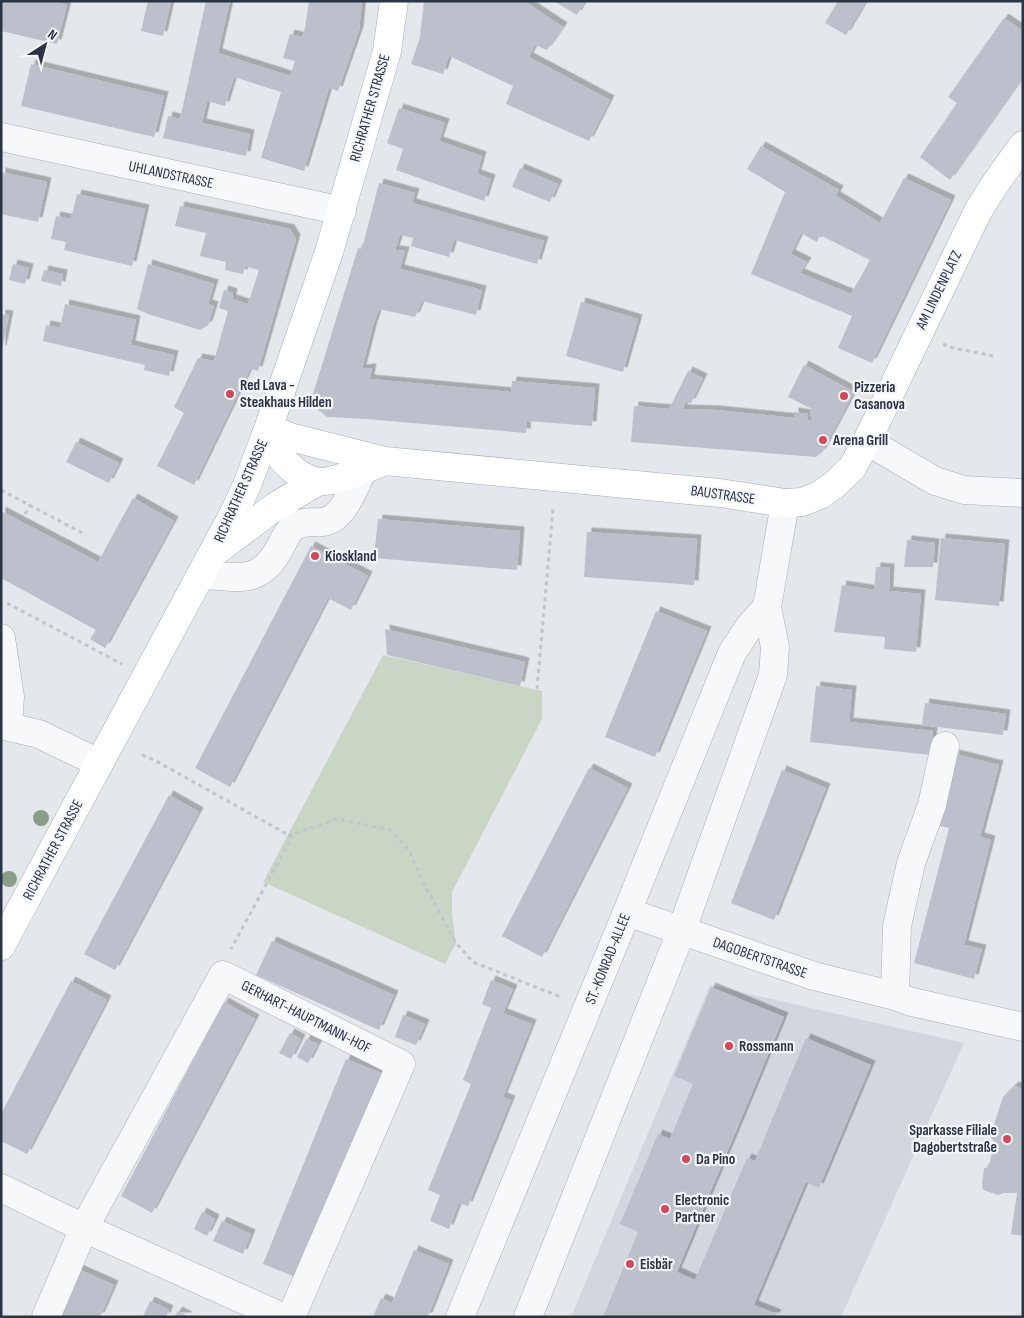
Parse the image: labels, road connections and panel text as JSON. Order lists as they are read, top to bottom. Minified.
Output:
{"streets":{"main road":["RICHRATHER STRASSE","AM LINDENPLATZ","BAUSTRASSE"],"street":["UHLANDSTRASSE","DAGOBERTSTRASSE","ST.-KONRAD-ALLEE","GERHART-HAUPTMANN-HOF"]},"crossings":[["RICHRATHER STRASSE","UHLANDSTRASSE"],["RICHRATHER STRASSE","BAUSTRASSE"],["AM LINDENPLATZ","BAUSTRASSE"],["DAGOBERTSTRASSE","ST.-KONRAD-ALLEE"]],"places":["Red Lava - Steakhaus Hilden","Pizzeria Casanova","Arena Grill","Kioskland","Rossmann","Sparkasse Filiale Dagobertstraße","Da Pino","Electronic Partner","Eisbär"],"north":"top right"}
